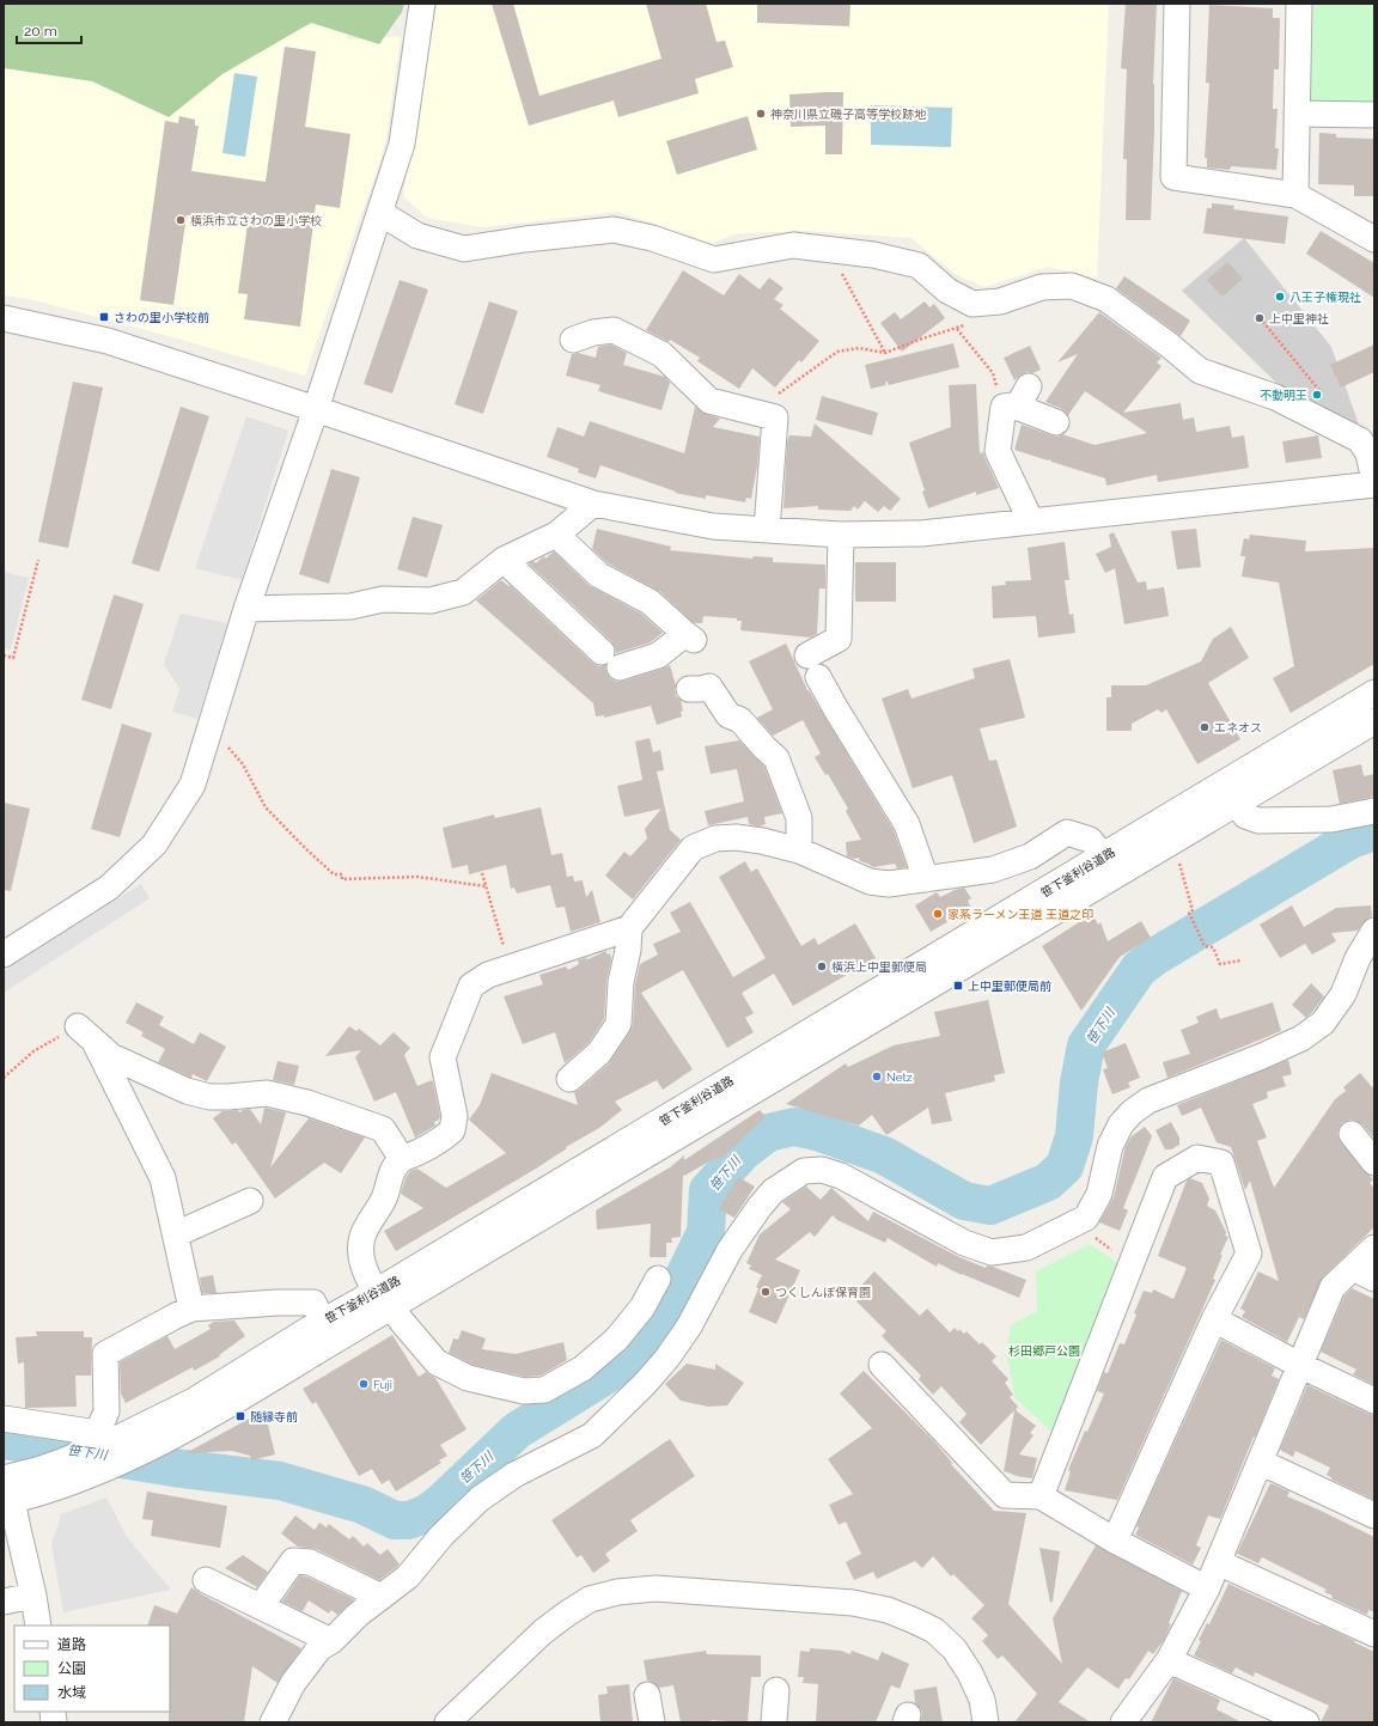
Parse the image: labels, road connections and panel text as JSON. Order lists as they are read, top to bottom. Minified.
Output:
{"streets":{"street":["笹下釜利谷道路"]},"water":["笹下川"],"parks":["杉田郷戸公園"],"places":{"other":["神奈川県立磯子高等学校跡地","横浜市立さわの里小学校","八王子権現社","上中里神社","不動明王","エネオス","家系ラーメン王道 王道之印","横浜上中里郵便局","Netz","つくしんぼ保育園","Fuji"],"transit":["さわの里小学校前","上中里郵便局前","随縁寺前"]},"legend":["道路","公園","水域"],"scale_bar":"20 m"}
